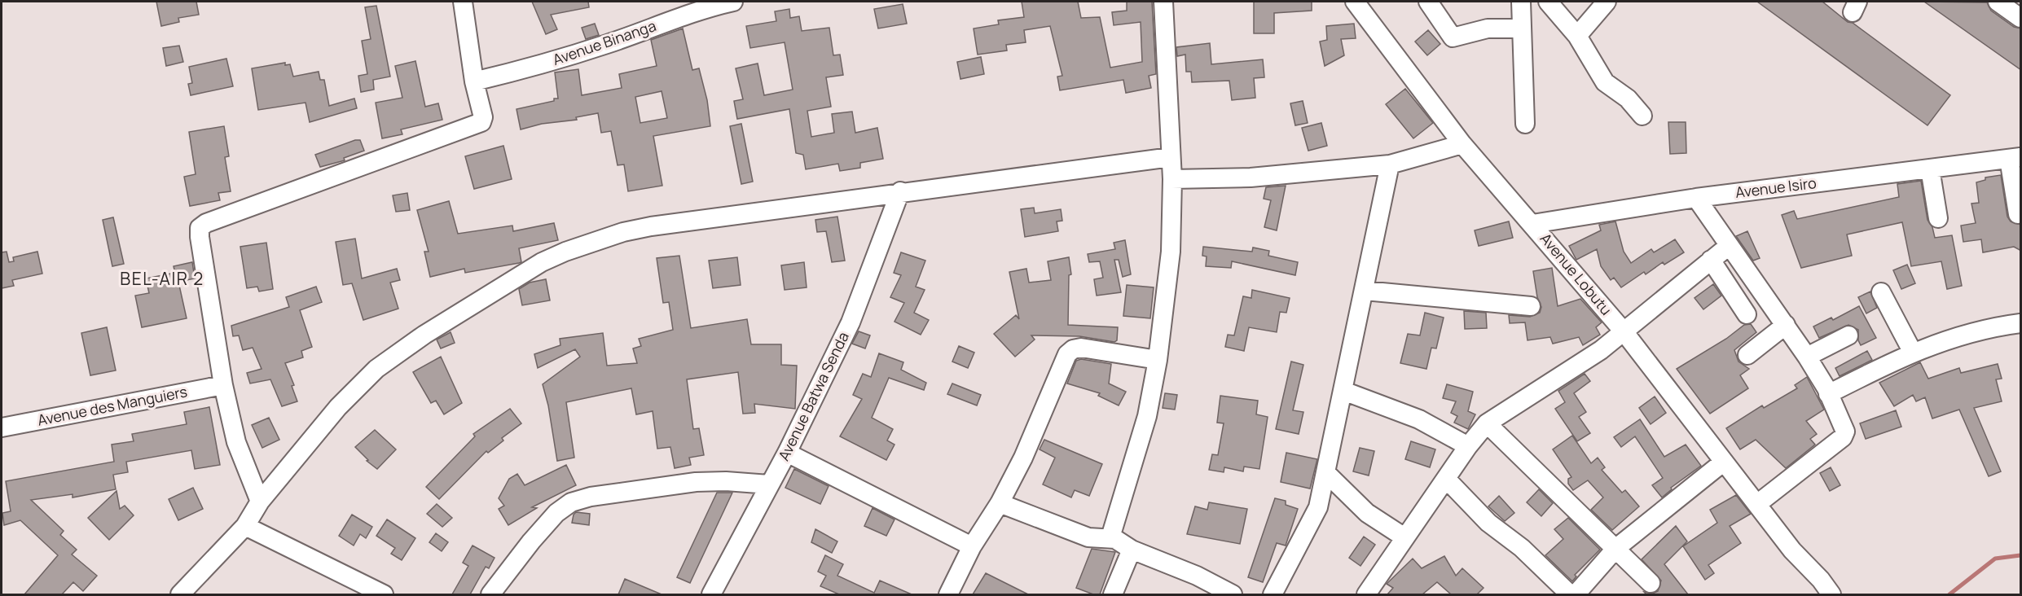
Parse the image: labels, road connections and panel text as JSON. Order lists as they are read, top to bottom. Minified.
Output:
{"streets":{"street":["Avenue Binanga","Avenue Isiro","Avenue Lobutu","Avenue Batwa Senda","Avenue des Manguiers"]},"crossings":[["Avenue Isiro","Avenue Lobutu"]],"districts":["BEL-AIR 2"]}
